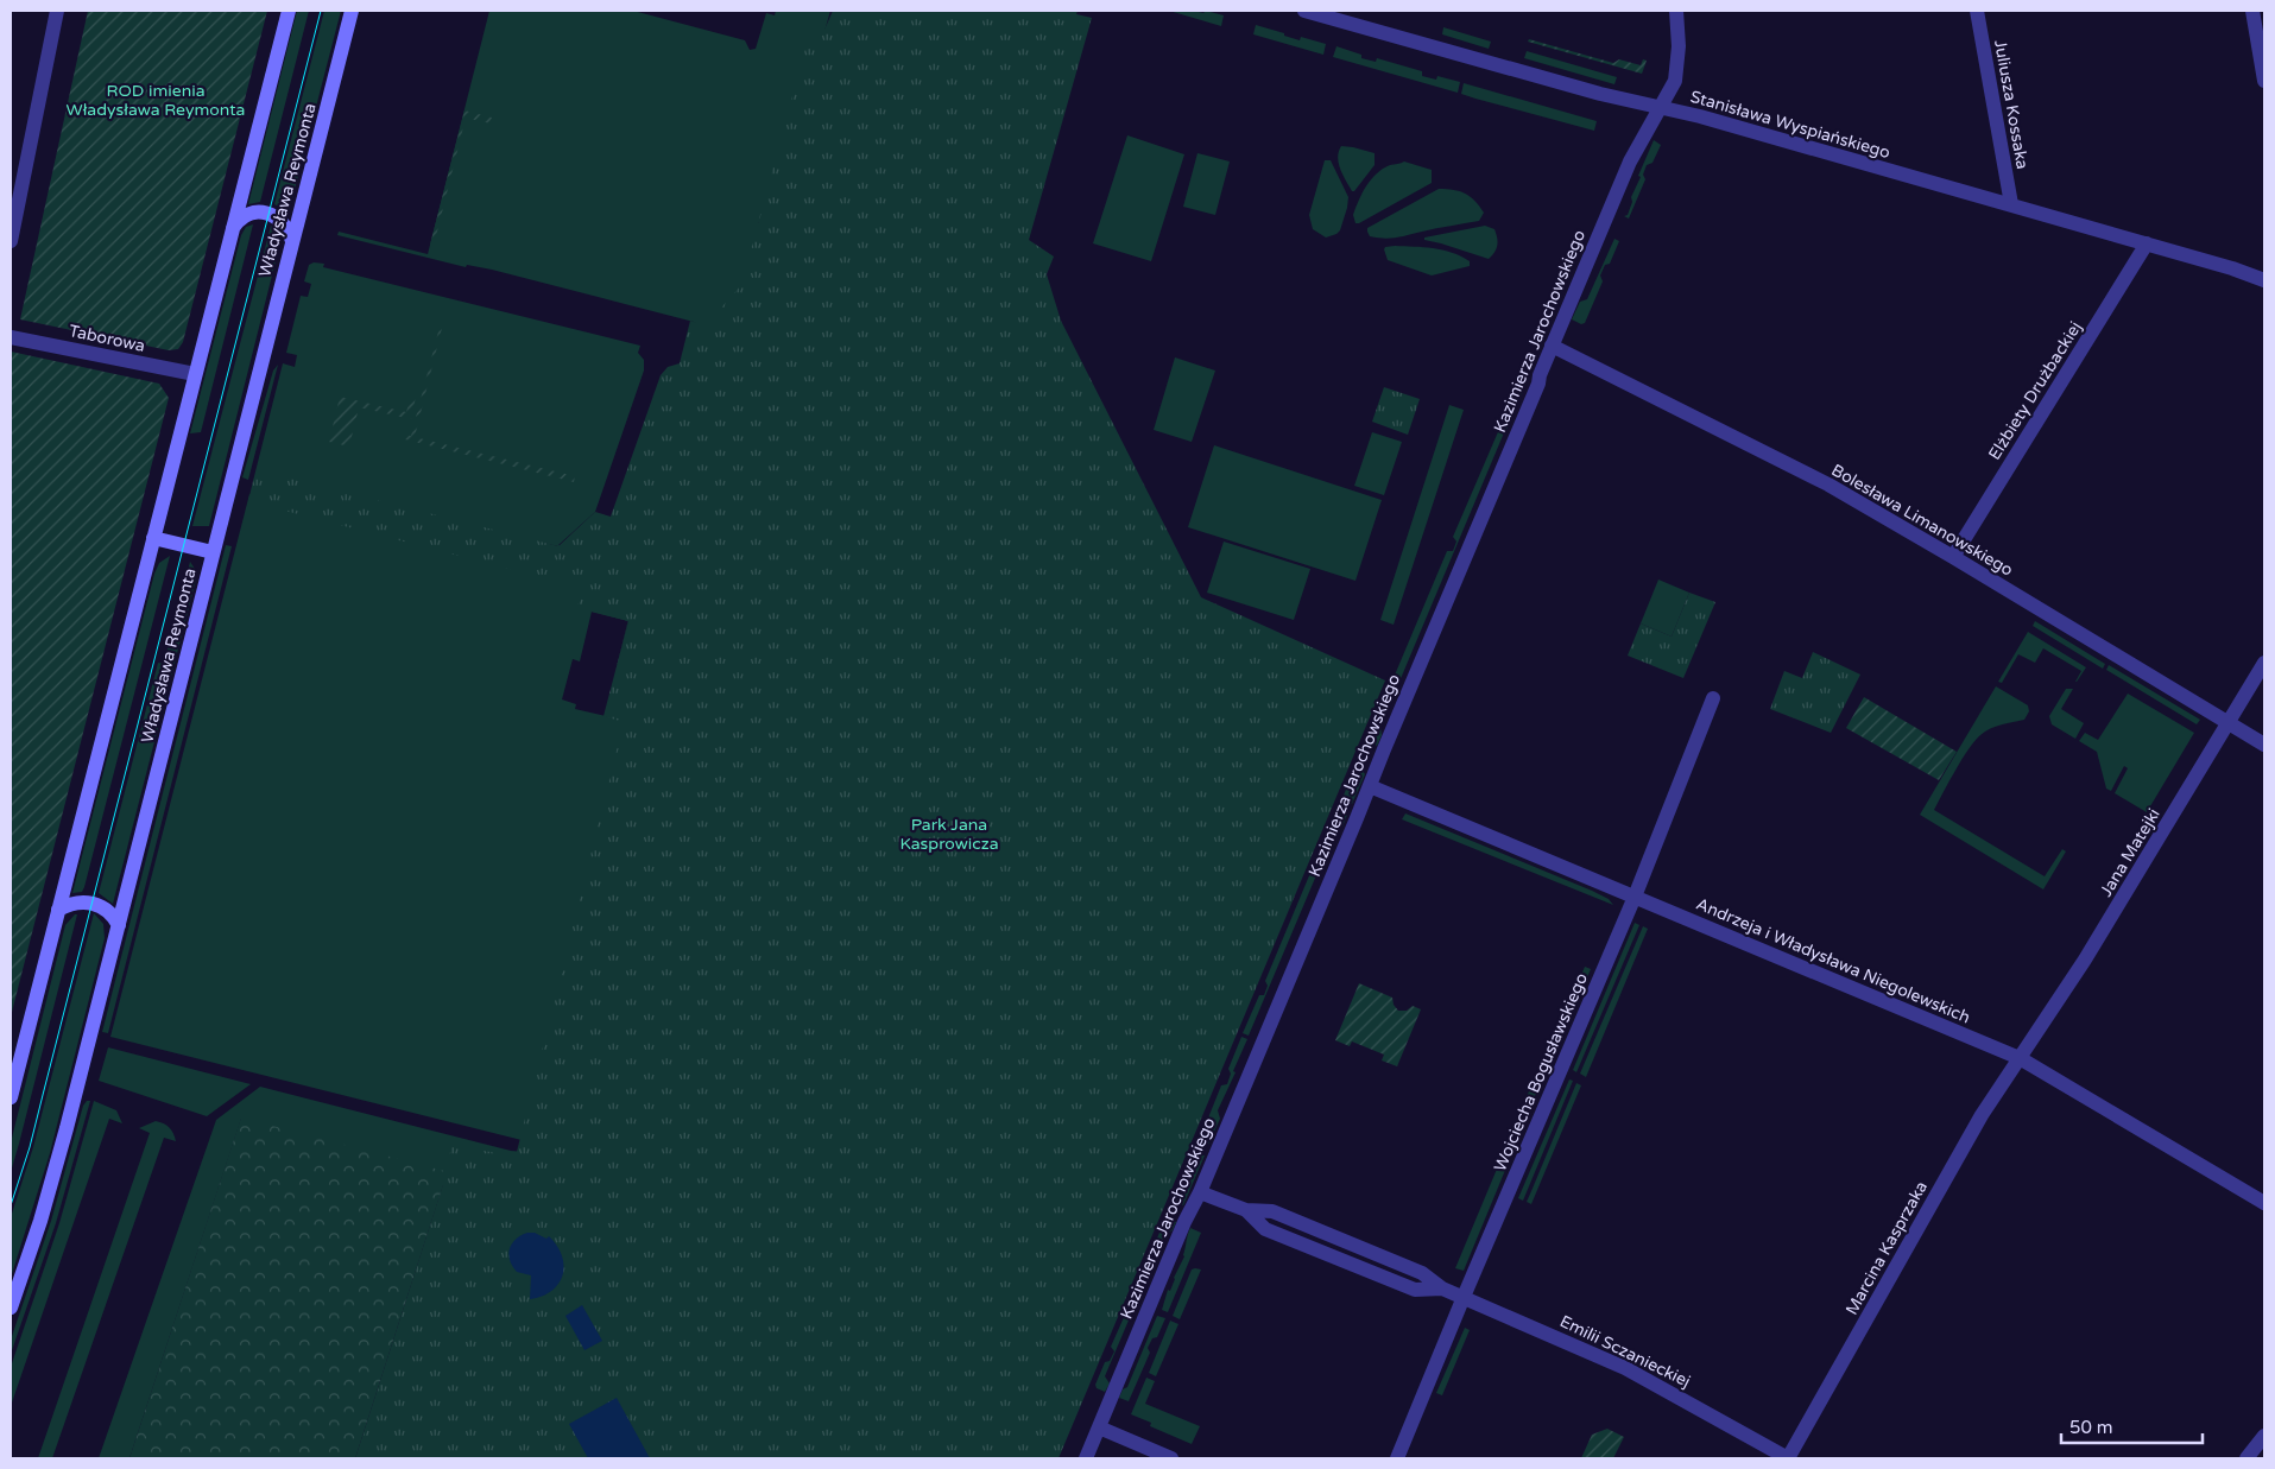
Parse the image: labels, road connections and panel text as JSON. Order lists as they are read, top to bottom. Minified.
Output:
{"streets":{"main road":["Władysława Reymonta"],"street":["Juliusza Kossaka","Stanisława Wyspiańskiego","Kazimierza Jarochowskiego","Taborowa","Elżbiety Drużbackiej","Bolesława Limanowskiego","Jana Matejki","Andrzeja i Władysława Niegolewskich","Wojciecha Bogusławskiego","Marcina Kasprzaka","Emilii Sczanieckiej"]},"crossings":[["Juliusza Kossaka","Stanisława Wyspiańskiego"],["Stanisława Wyspiańskiego","Kazimierza Jarochowskiego"],["Stanisława Wyspiańskiego","Elżbiety Drużbackiej"],["Kazimierza Jarochowskiego","Bolesława Limanowskiego"],["Kazimierza Jarochowskiego","Andrzeja i Władysława Niegolewskich"],["Kazimierza Jarochowskiego","Emilii Sczanieckiej"],["Elżbiety Drużbackiej","Bolesława Limanowskiego"],["Bolesława Limanowskiego","Jana Matejki"],["Jana Matejki","Andrzeja i Władysława Niegolewskich"],["Jana Matejki","Marcina Kasprzaka"],["Andrzeja i Władysława Niegolewskich","Wojciecha Bogusławskiego"],["Andrzeja i Władysława Niegolewskich","Marcina Kasprzaka"],["Wojciecha Bogusławskiego","Emilii Sczanieckiej"],["Marcina Kasprzaka","Emilii Sczanieckiej"]],"parks":["ROD imienia Władysława Reymonta","Park Jana Kasprowicza"],"scale_bar":"50 m"}
